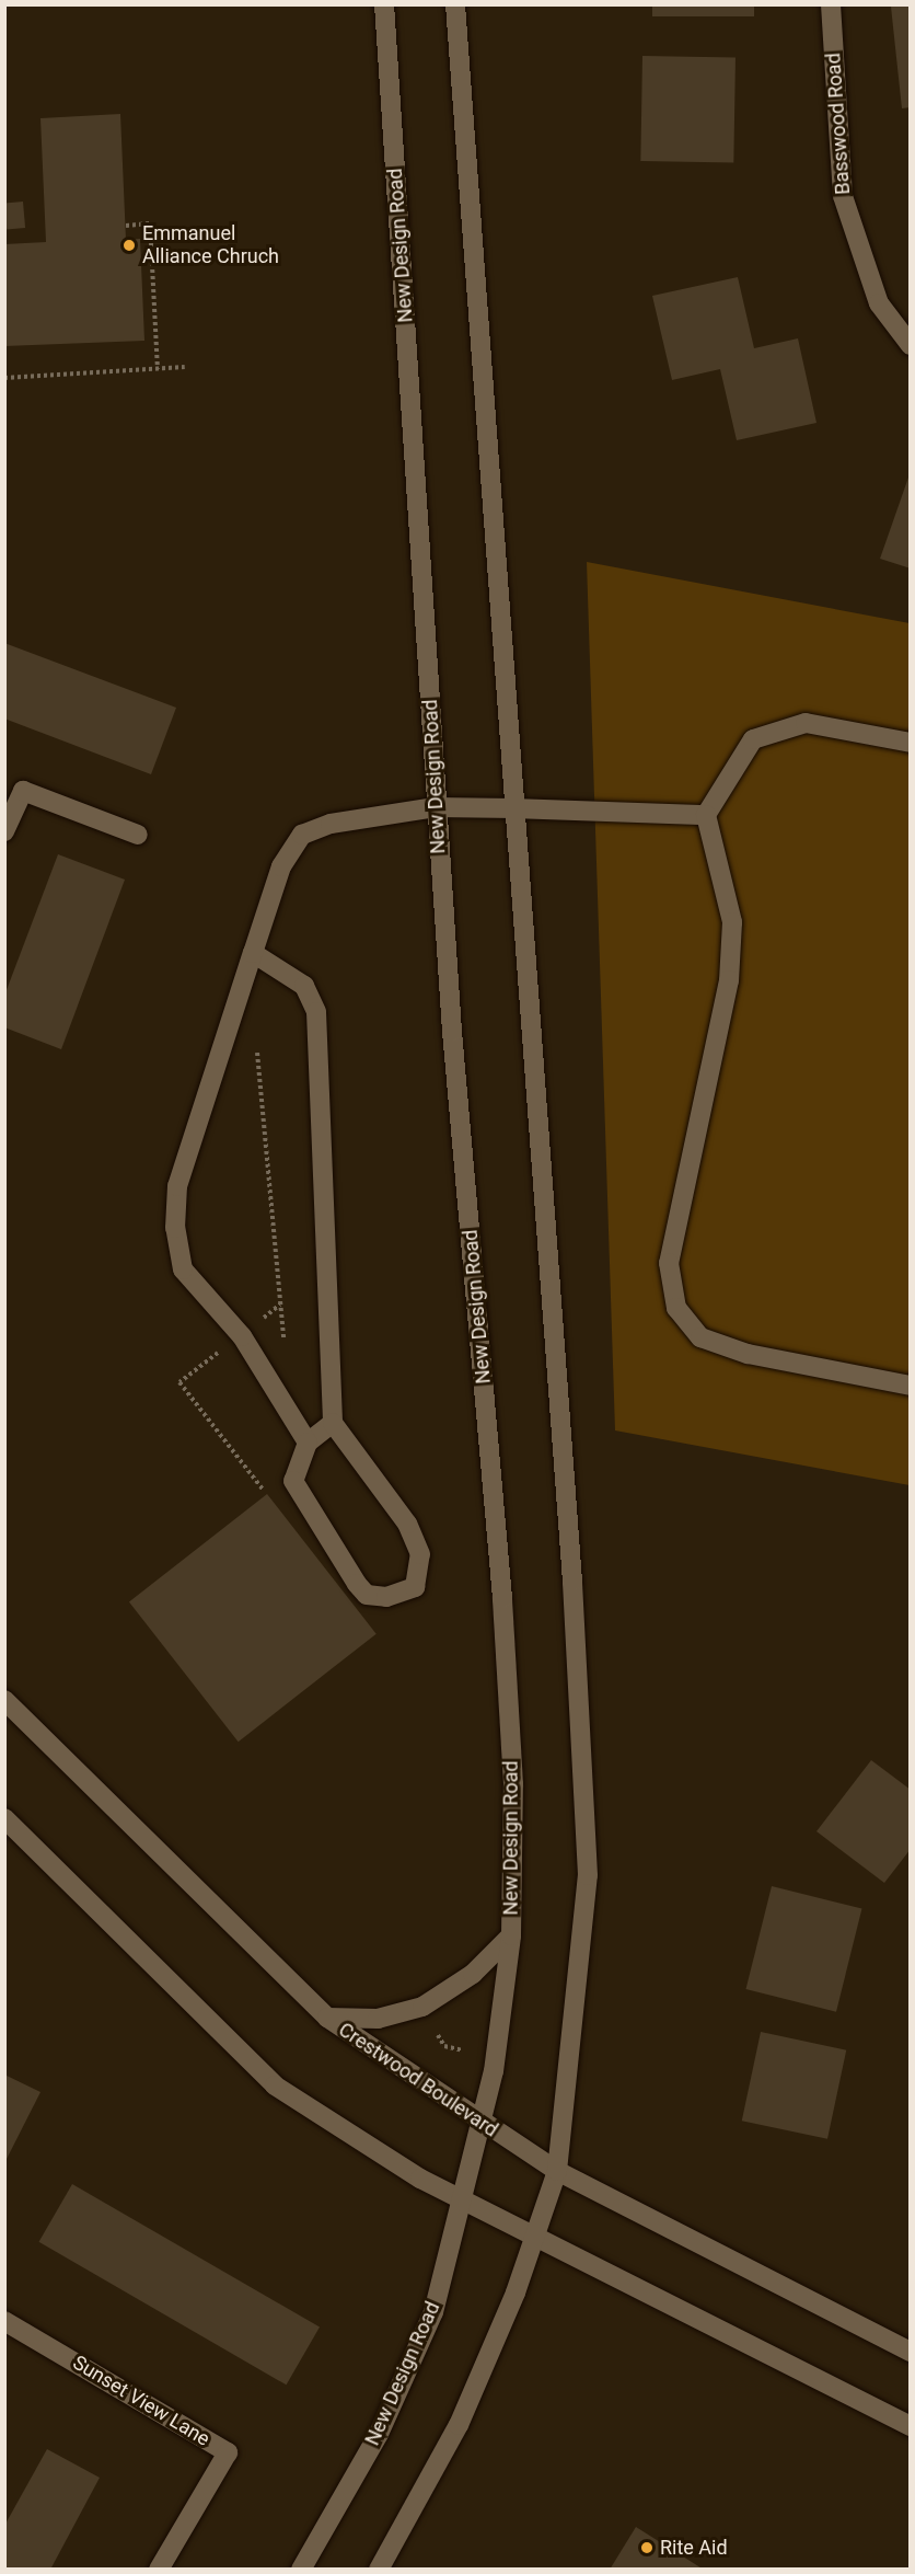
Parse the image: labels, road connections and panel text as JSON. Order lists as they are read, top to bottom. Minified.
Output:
{"streets":{"main road":["Basswood Road","New Design Road","Crestwood Boulevard","Sunset View Lane"]},"crossings":[["New Design Road","Crestwood Boulevard"]],"places":["Emmanuel Alliance Chruch","Rite Aid"]}
